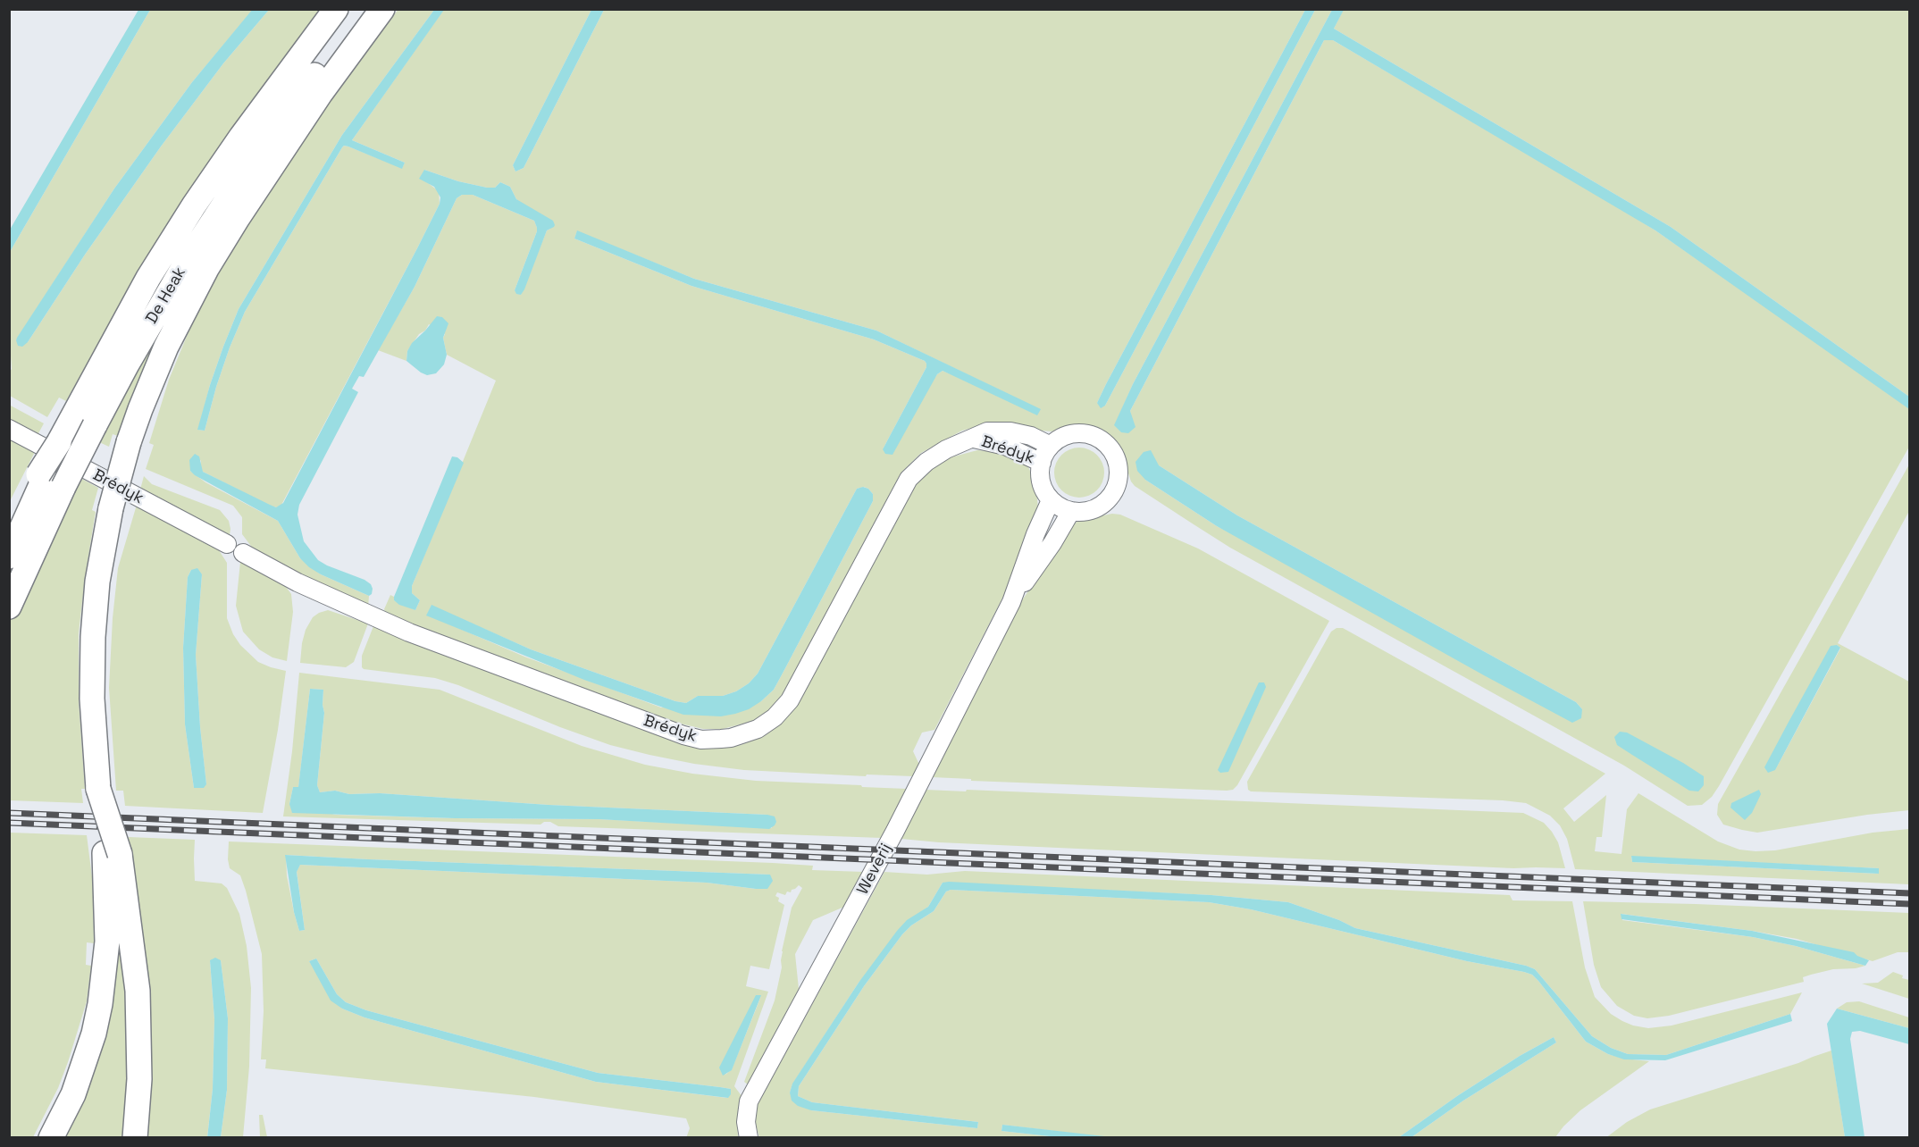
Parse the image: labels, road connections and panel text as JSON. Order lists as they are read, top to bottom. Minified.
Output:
{"streets":{"highway":["De Heak"],"street":["Brédyk","Weverij"]},"crossings":[["Brédyk","Weverij"]]}
